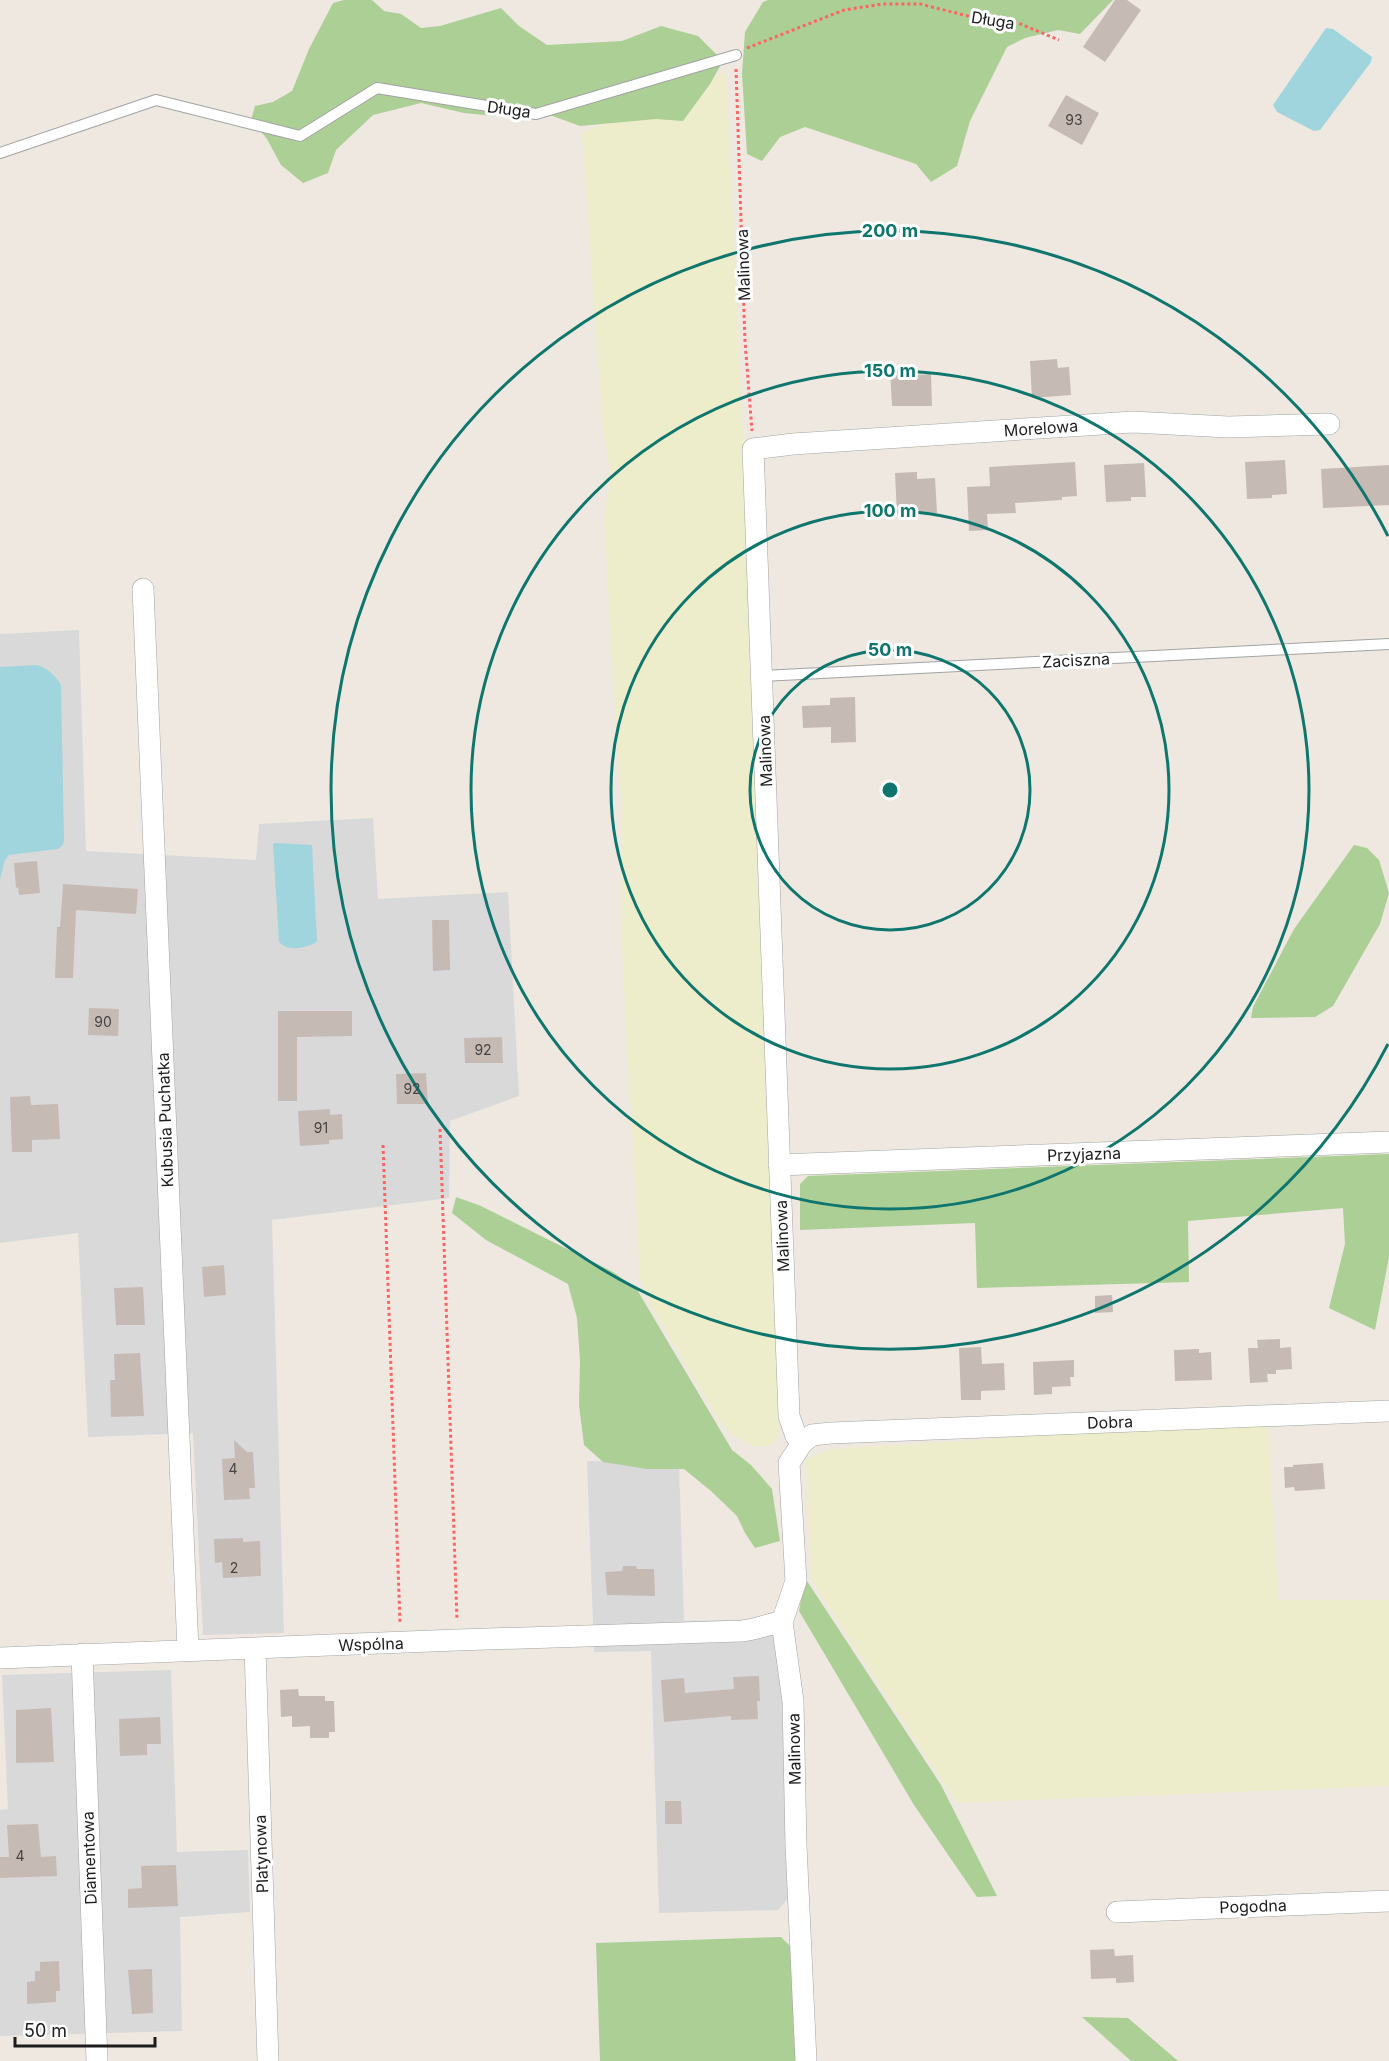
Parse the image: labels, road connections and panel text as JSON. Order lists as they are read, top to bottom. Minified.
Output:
{"streets":{"street":["Malinowa","Morelowa","Kubusia Puchatka","Przyjazna","Dobra","Wspólna","Platynowa","Diamentowa","Pogodna"],"lane":["Długa","Zaciszna"]},"crossings":[["Długa","Malinowa"],["Malinowa","Morelowa"],["Malinowa","Zaciszna"],["Malinowa","Przyjazna"],["Malinowa","Dobra"],["Malinowa","Wspólna"],["Kubusia Puchatka","Wspólna"],["Wspólna","Platynowa"],["Wspólna","Diamentowa"]],"house_numbers":["93","90","92","92","91","4","2","4"],"scale_bar":"50 m","rings":["200 m","150 m","100 m","50 m"]}
